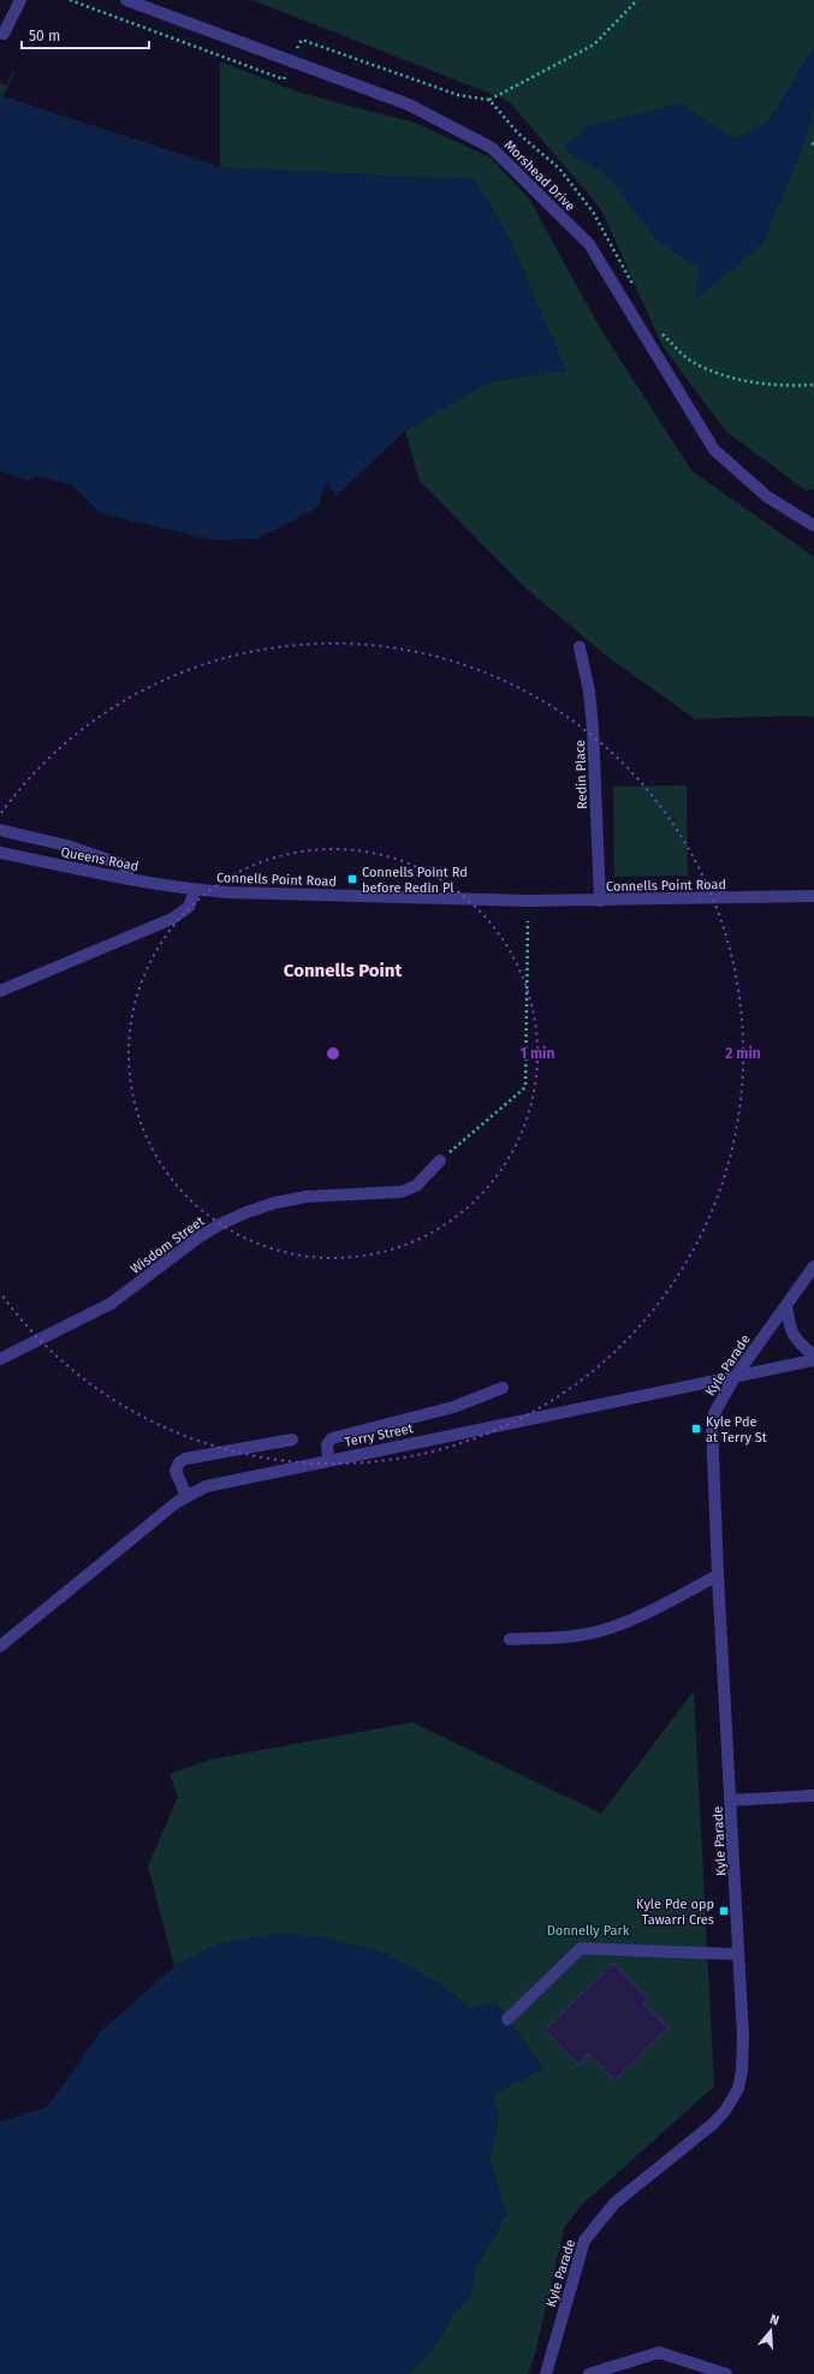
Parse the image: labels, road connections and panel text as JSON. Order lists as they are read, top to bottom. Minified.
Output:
{"streets":{"street":["Morshead Drive","Redin Place","Queens Road","Connells Point Road","Wisdom Street","Kyle Parade","Terry Street"]},"crossings":[["Redin Place","Connells Point Road"],["Queens Road","Connells Point Road"],["Kyle Parade","Terry Street"]],"districts":["Connells Point"],"parks":["Donnelly Park"],"places":{"transit":["Connells Point Rd before Redin Pl","Kyle Pde at Terry St","Kyle Pde opp Tawarri Cres"]},"scale_bar":"50 m","north":"top","rings":["1 min","2 min"]}
